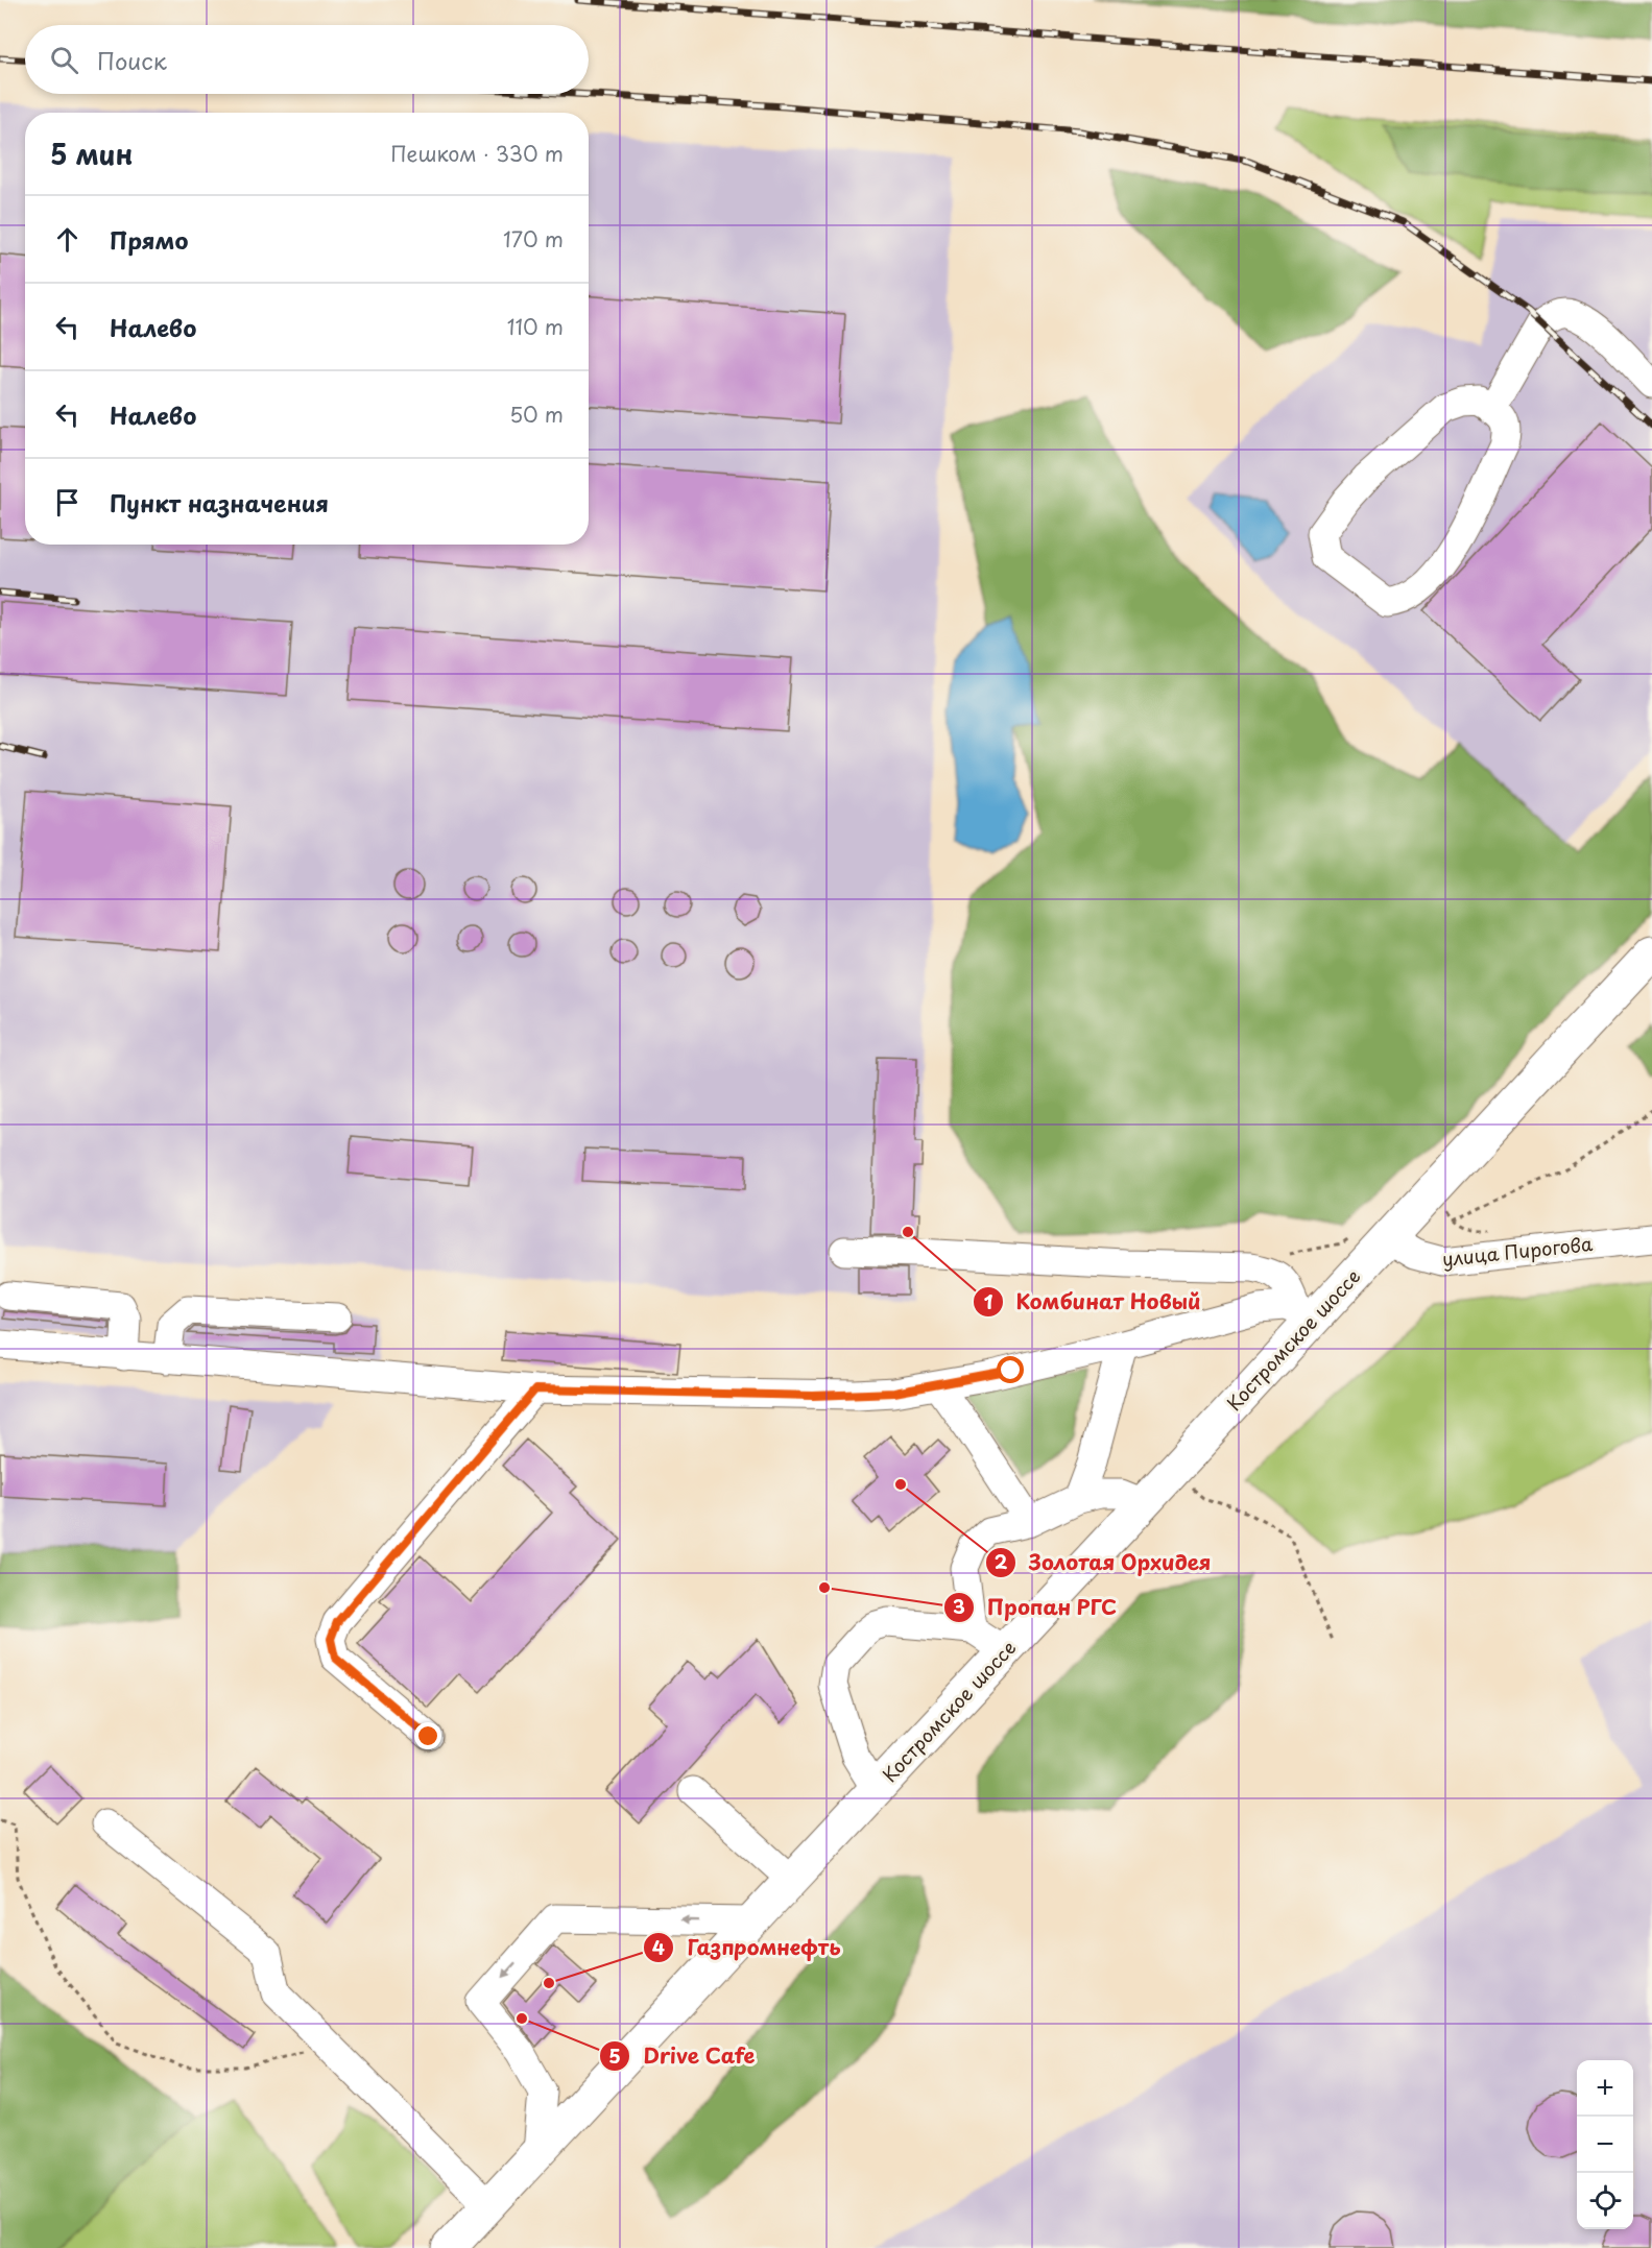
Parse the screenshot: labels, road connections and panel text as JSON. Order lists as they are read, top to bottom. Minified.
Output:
{"streets":{"highway":["Костромское шоссе"],"street":["улица Пирогова"]},"crossings":[["улица Пирогова","Костромское шоссе"]],"places":["Комбинат Новый","Золотая Орхидея","Пропан РГС","Газпромнефть","Drive Cafe"],"page":{"search":"Поиск","heading":["5 мин","Пешком · 330 m"],"list":[["Прямо","170 m"],["Налево","110 m"],["Налево","50 m"],"Пункт назначения"],"map_buttons":["+","−"]}}
